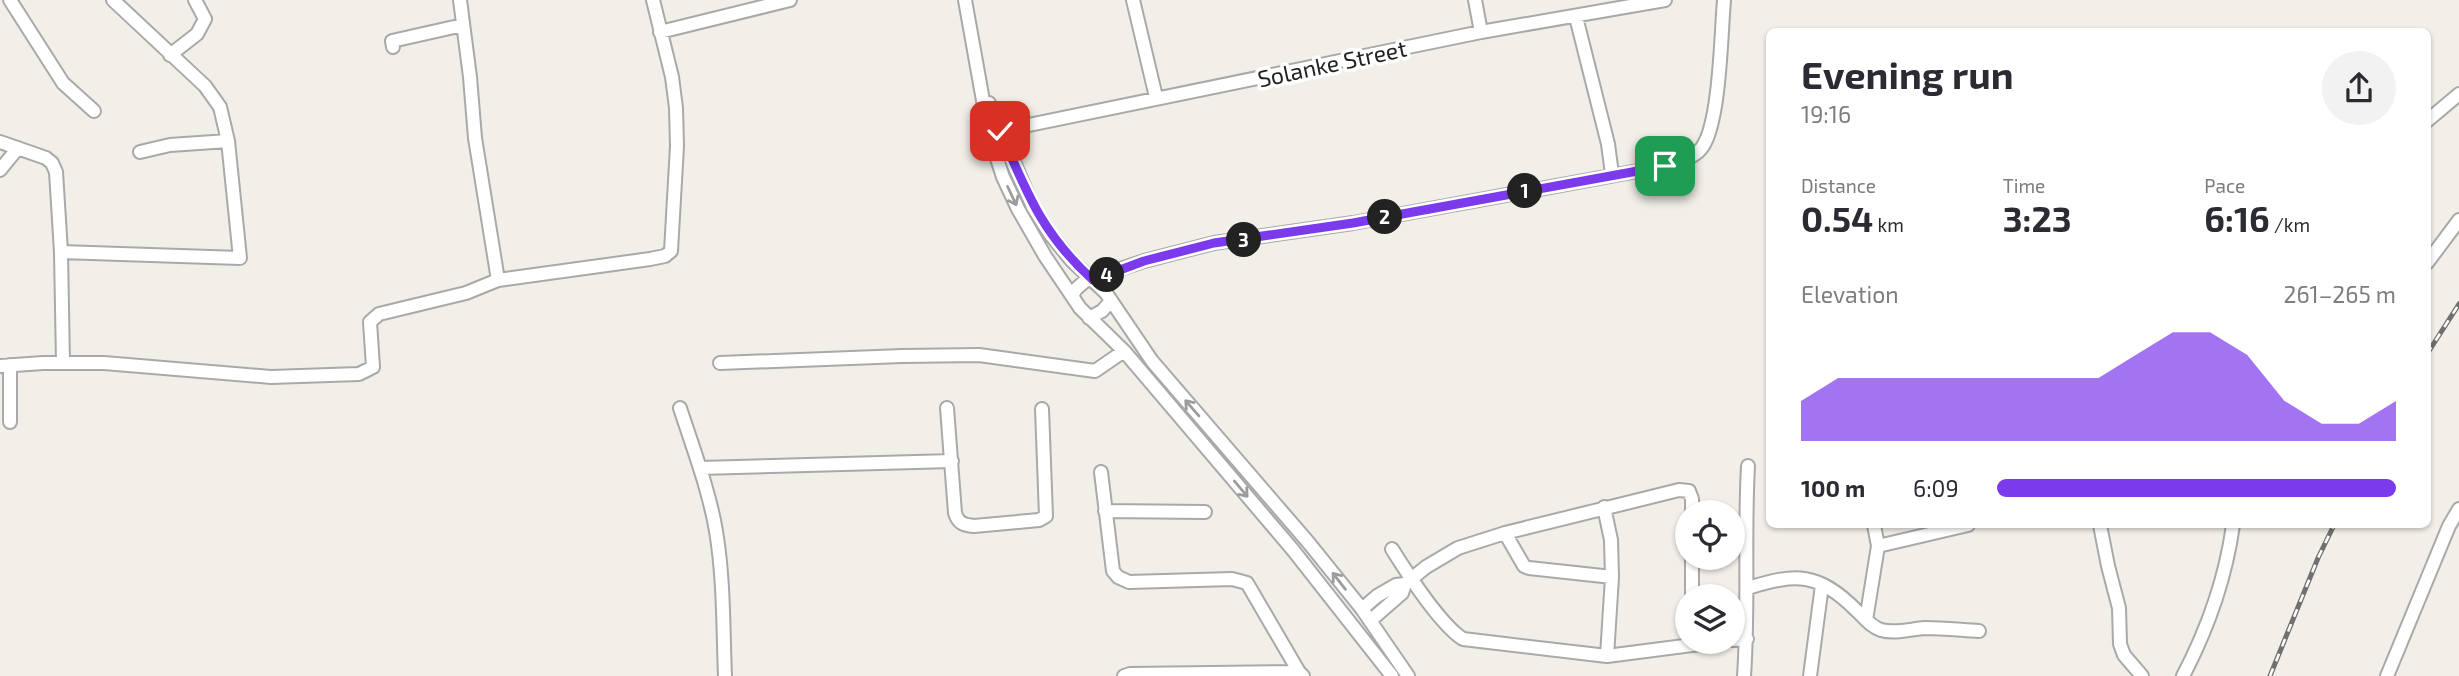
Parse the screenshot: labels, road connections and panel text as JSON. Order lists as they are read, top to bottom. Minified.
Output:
{"streets":{"street":["Solanke Street"]},"page":{"heading":["Evening run","19:16"],"stats":[["Distance","0.54 km"],["Time","3:23"],["Pace","6:16 /km"]],"pins":["1","2","3","4"],"chart":["Elevation","261–265 m"],"list":[{"name":"100 m","note":"6:09"}]}}
